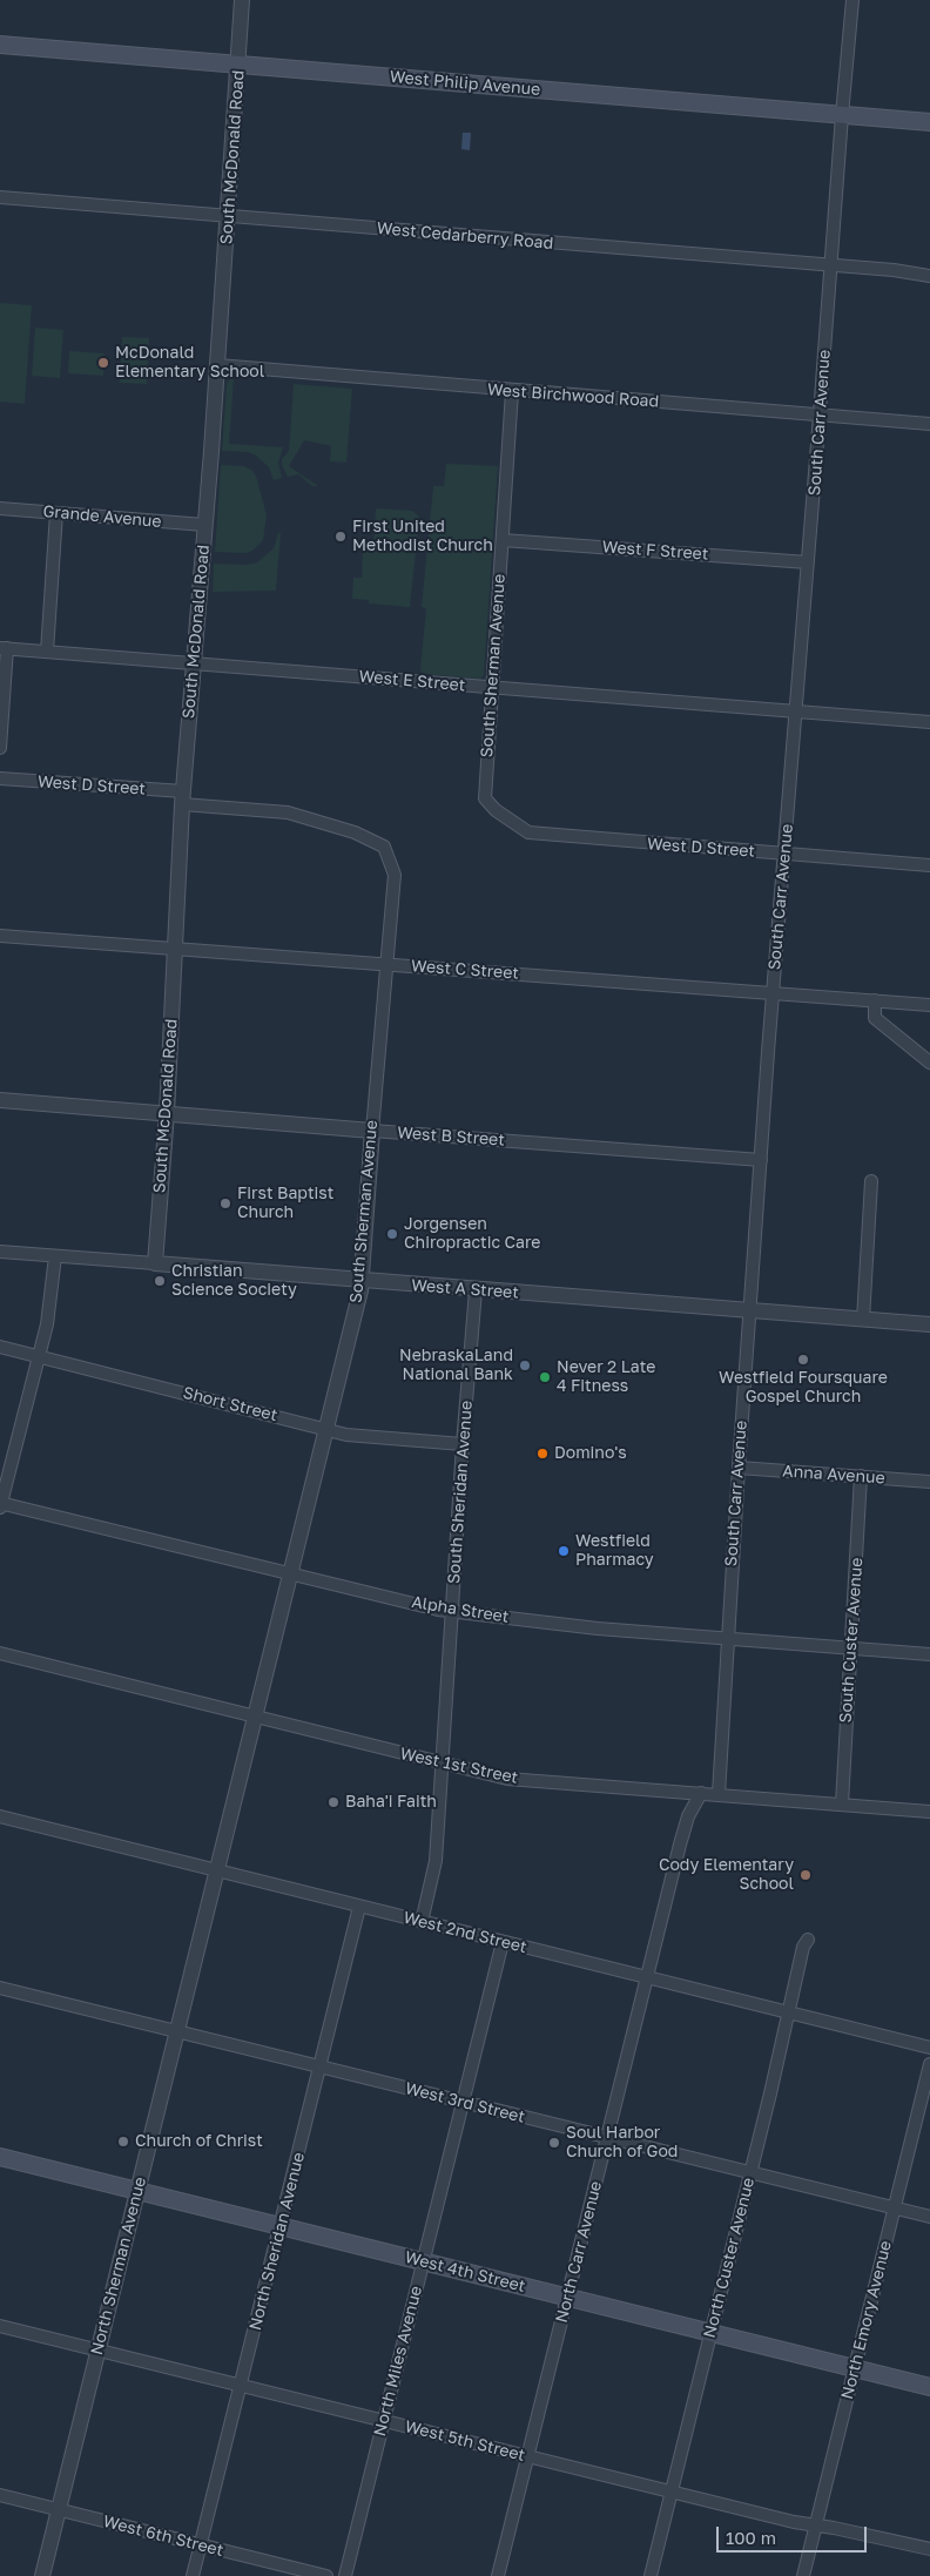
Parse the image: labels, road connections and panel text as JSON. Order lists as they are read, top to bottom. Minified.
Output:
{"streets":{"main road":["West Philip Avenue","West 4th Street"],"street":["South McDonald Road","West Cedarberry Road","West Birchwood Road","South Carr Avenue","Grande Avenue","West F Street","South Sherman Avenue","West E Street","West D Street","West C Street","West B Street","West A Street","Short Street","Anna Avenue","South Sheridan Avenue","Alpha Street","South Custer Avenue","West 1st Street","West 2nd Street","West 3rd Street","North Sheridan Avenue","North Carr Avenue","North Custer Avenue","North Sherman Avenue","North Emory Avenue","North Miles Avenue","West 5th Street","West 6th Street"]},"crossings":[["West Philip Avenue","South McDonald Road"],["West Philip Avenue","South Carr Avenue"],["South McDonald Road","West Cedarberry Road"],["South McDonald Road","West Birchwood Road"],["South McDonald Road","Grande Avenue"],["South McDonald Road","West E Street"],["South McDonald Road","West D Street"],["South McDonald Road","West C Street"],["South McDonald Road","West B Street"],["South McDonald Road","West A Street"],["West Cedarberry Road","South Carr Avenue"],["West Birchwood Road","South Carr Avenue"],["West Birchwood Road","South Sherman Avenue"],["South Carr Avenue","West F Street"],["South Carr Avenue","West E Street"],["South Carr Avenue","West D Street"],["South Carr Avenue","West C Street"],["South Carr Avenue","West B Street"],["South Carr Avenue","West A Street"],["South Carr Avenue","Anna Avenue"],["South Carr Avenue","Alpha Street"],["South Carr Avenue","West 1st Street"],["West F Street","South Sherman Avenue"],["South Sherman Avenue","West E Street"],["South Sherman Avenue","West D Street"],["South Sherman Avenue","West C Street"],["South Sherman Avenue","West B Street"],["South Sherman Avenue","West A Street"],["South Sherman Avenue","Short Street"],["South Sherman Avenue","Alpha Street"],["South Sherman Avenue","West 1st Street"],["South Sherman Avenue","North Sherman Avenue"],["West A Street","South Sheridan Avenue"],["Short Street","South Sheridan Avenue"],["Anna Avenue","South Custer Avenue"],["South Sheridan Avenue","Alpha Street"],["South Sheridan Avenue","West 1st Street"],["Alpha Street","South Custer Avenue"],["South Custer Avenue","West 1st Street"],["West 1st Street","North Carr Avenue"],["West 1st Street","North Sherman Avenue"],["West 2nd Street","North Sheridan Avenue"],["West 2nd Street","North Carr Avenue"],["West 2nd Street","North Custer Avenue"],["West 2nd Street","North Sherman Avenue"],["West 2nd Street","North Miles Avenue"],["West 3rd Street","North Sheridan Avenue"],["West 3rd Street","North Carr Avenue"],["West 3rd Street","North Custer Avenue"],["West 3rd Street","North Sherman Avenue"],["West 3rd Street","North Emory Avenue"],["West 3rd Street","North Miles Avenue"],["North Sheridan Avenue","West 4th Street"],["North Sheridan Avenue","West 5th Street"],["North Sheridan Avenue","West 6th Street"],["North Carr Avenue","West 4th Street"],["North Carr Avenue","West 5th Street"],["North Custer Avenue","West 4th Street"],["North Custer Avenue","West 5th Street"],["North Sherman Avenue","West 4th Street"],["North Sherman Avenue","West 5th Street"],["North Sherman Avenue","West 6th Street"],["West 4th Street","North Emory Avenue"],["West 4th Street","North Miles Avenue"],["North Emory Avenue","West 5th Street"],["North Miles Avenue","West 5th Street"]],"places":["McDonald Elementary School","First United Methodist Church","First Baptist Church","Jorgensen Chiropractic Care","Christian Science Society","Westfield Foursquare Gospel Church","NebraskaLand National Bank","Never 2 Late 4 Fitness","Domino's","Westfield Pharmacy","Baha'i Faith","Cody Elementary School","Church of Christ","Soul Harbor Church of God"],"scale_bar":"100 m"}
